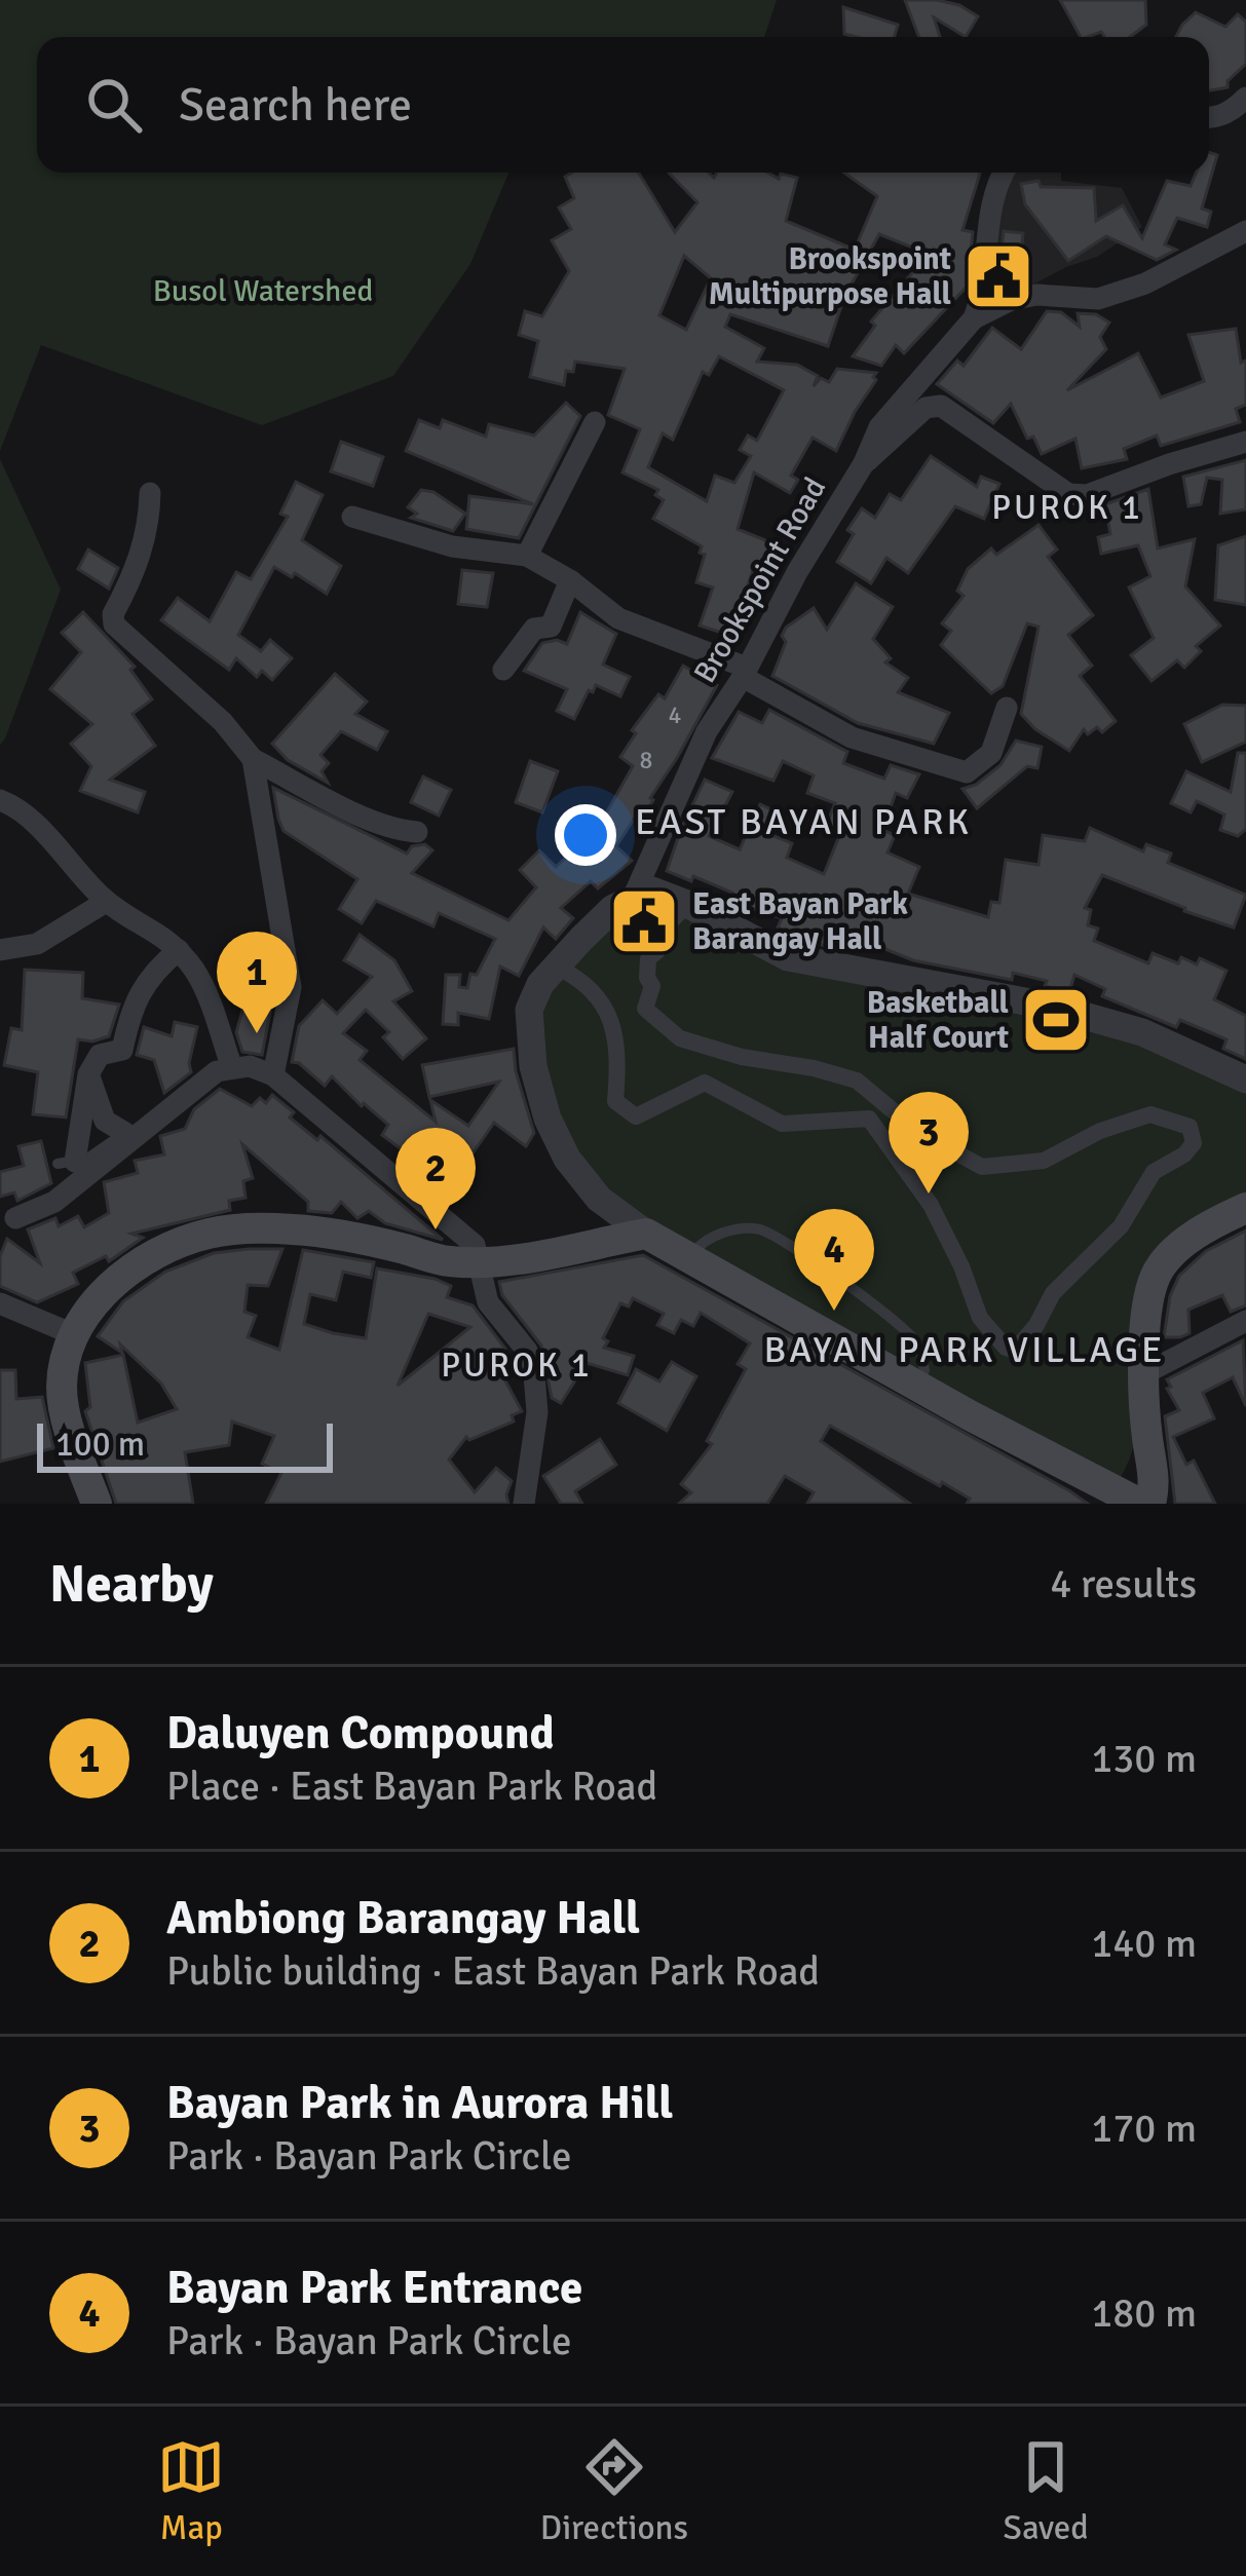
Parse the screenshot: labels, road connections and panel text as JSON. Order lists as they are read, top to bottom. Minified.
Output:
{"streets":{"street":["Brookspoint Road"]},"districts":["PUROK 1","EAST BAYAN PARK","BAYAN PARK VILLAGE","PUROK 1"],"parks":["Busol Watershed"],"places":{"public building":["Brookspoint Multipurpose Hall","East Bayan Park Barangay Hall"],"sports":["Basketball Half Court"]},"house_numbers":["4","8"],"scale_bar":"100 m","page":{"search":"Search here","pins":["1","3","2","4"],"scale":"100 m","heading":["Nearby","4 results"],"list":[{"mark":"1","name":"Daluyen Compound","note":"Place · East Bayan Park Road","value":"130 m"},{"mark":"2","name":"Ambiong Barangay Hall","note":"Public building · East Bayan Park Road","value":"140 m"},{"mark":"3","name":"Bayan Park in Aurora Hill","note":"Park · Bayan Park Circle","value":"170 m"},{"mark":"4","name":"Bayan Park Entrance","note":"Park · Bayan Park Circle","value":"180 m"}],"nav":["Map","Directions","Saved"]}}
